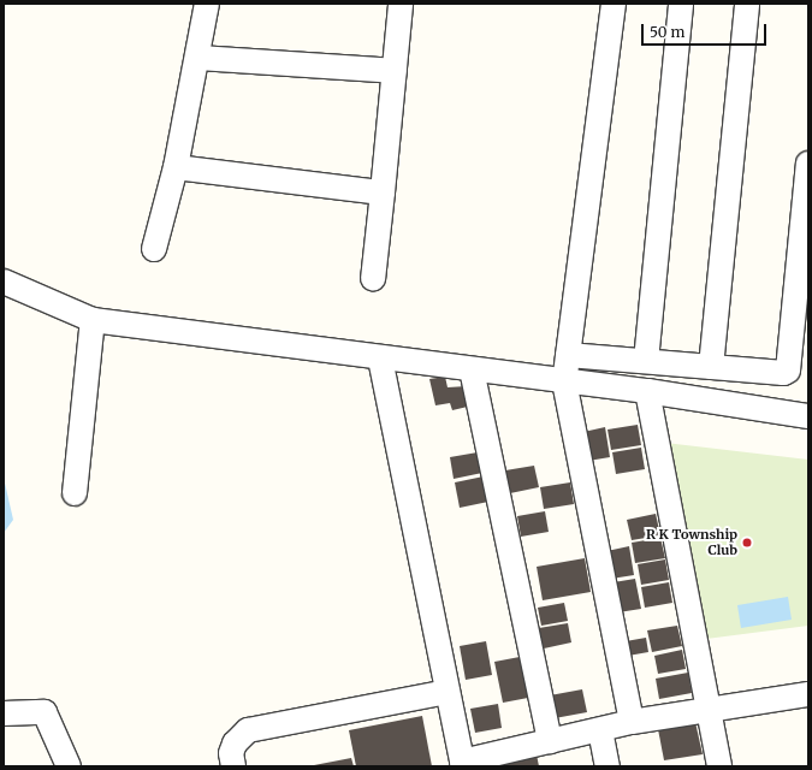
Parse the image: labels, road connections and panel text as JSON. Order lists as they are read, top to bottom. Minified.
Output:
{"places":["R K Township Club"],"scale_bar":"50 m"}
